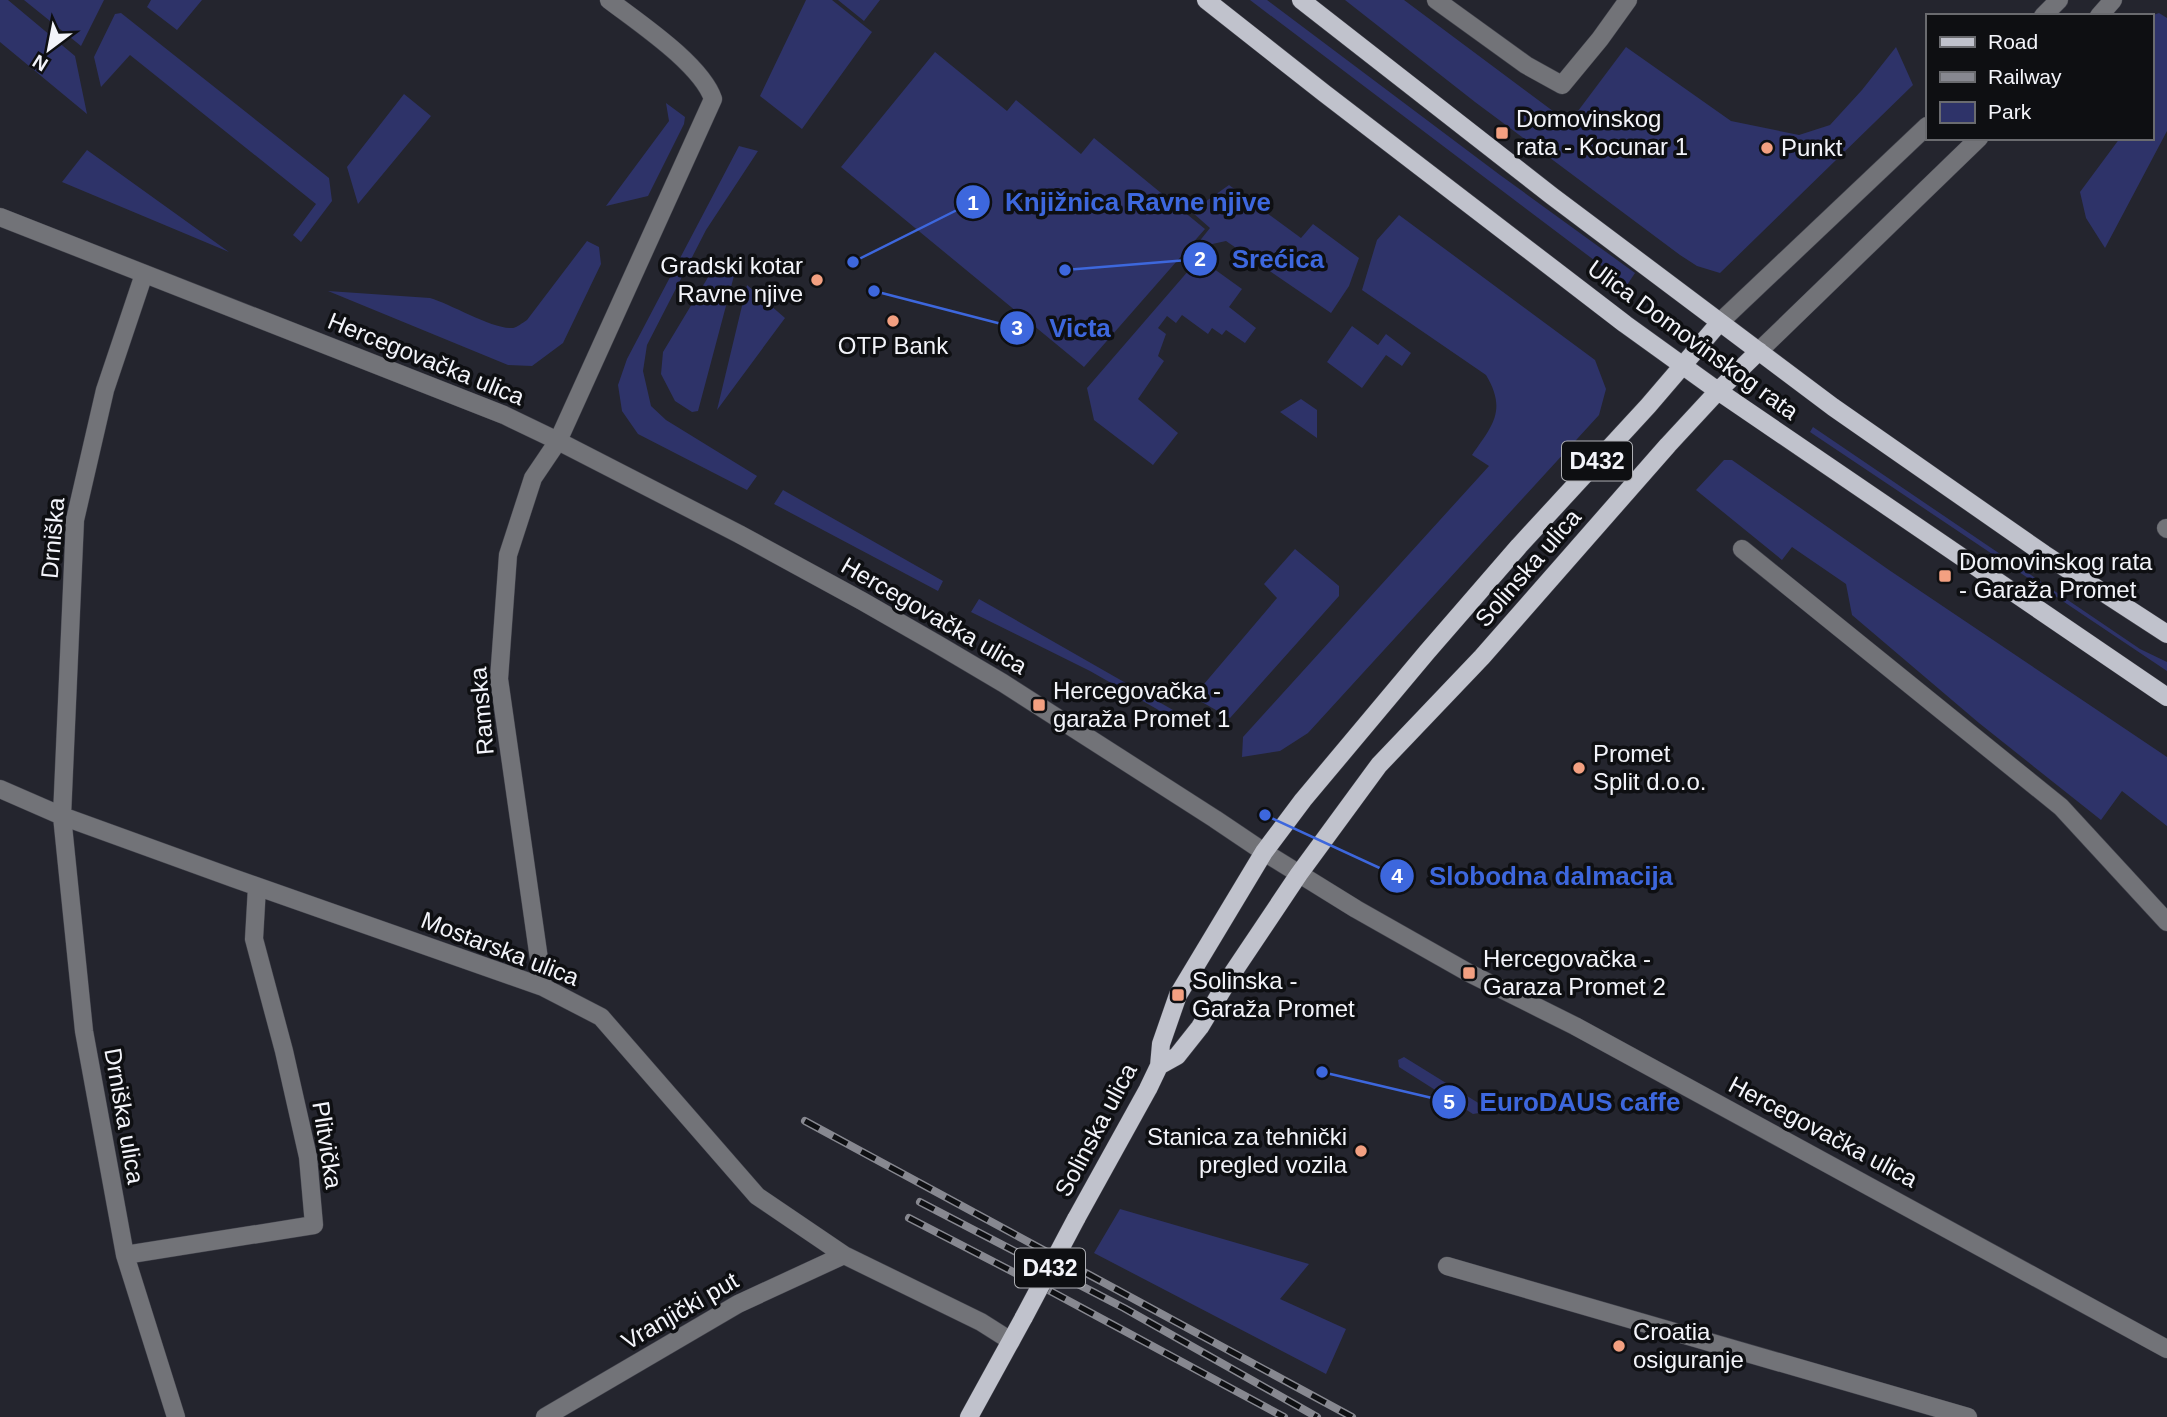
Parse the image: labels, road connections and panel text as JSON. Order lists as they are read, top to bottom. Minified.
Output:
{"streets":{"main road":["Ulica Domovinskog rata","D432","Solinska ulica"],"street":["Hercegovačka ulica","Drniška","Ramska","Mostarska ulica","Drniška ulica","Plitvička","Vranjički put"]},"crossings":[["Ulica Domovinskog rata","Solinska ulica"],["Hercegovačka ulica","Drniška"],["Hercegovačka ulica","Solinska ulica"],["Hercegovačka ulica","Ramska"],["D432","Solinska ulica"],["D432","Mostarska ulica"],["Drniška","Mostarska ulica"],["Drniška","Drniška ulica"],["Solinska ulica","Mostarska ulica"],["Ramska","Mostarska ulica"],["Mostarska ulica","Drniška ulica"],["Mostarska ulica","Plitvička"],["Mostarska ulica","Vranjički put"],["Drniška ulica","Plitvička"]],"places":{"transit":["Domovinskog rata - Kocunar 1","Domovinskog rata - Garaža Promet","Hercegovačka - garaža Promet 1","Hercegovačka - Garaza Promet 2","Solinska - Garaža Promet"],"other":["Punkt","Knjižnica Ravne njive","Srećica","Gradski kotar Ravne njive","Victa","OTP Bank","Promet Split d.o.o.","Slobodna dalmacija","EuroDAUS caffe","Stanica za tehnički pregled vozila","Croatia osiguranje"]},"legend":["Road","Railway","Park"],"north":"bottom left"}
